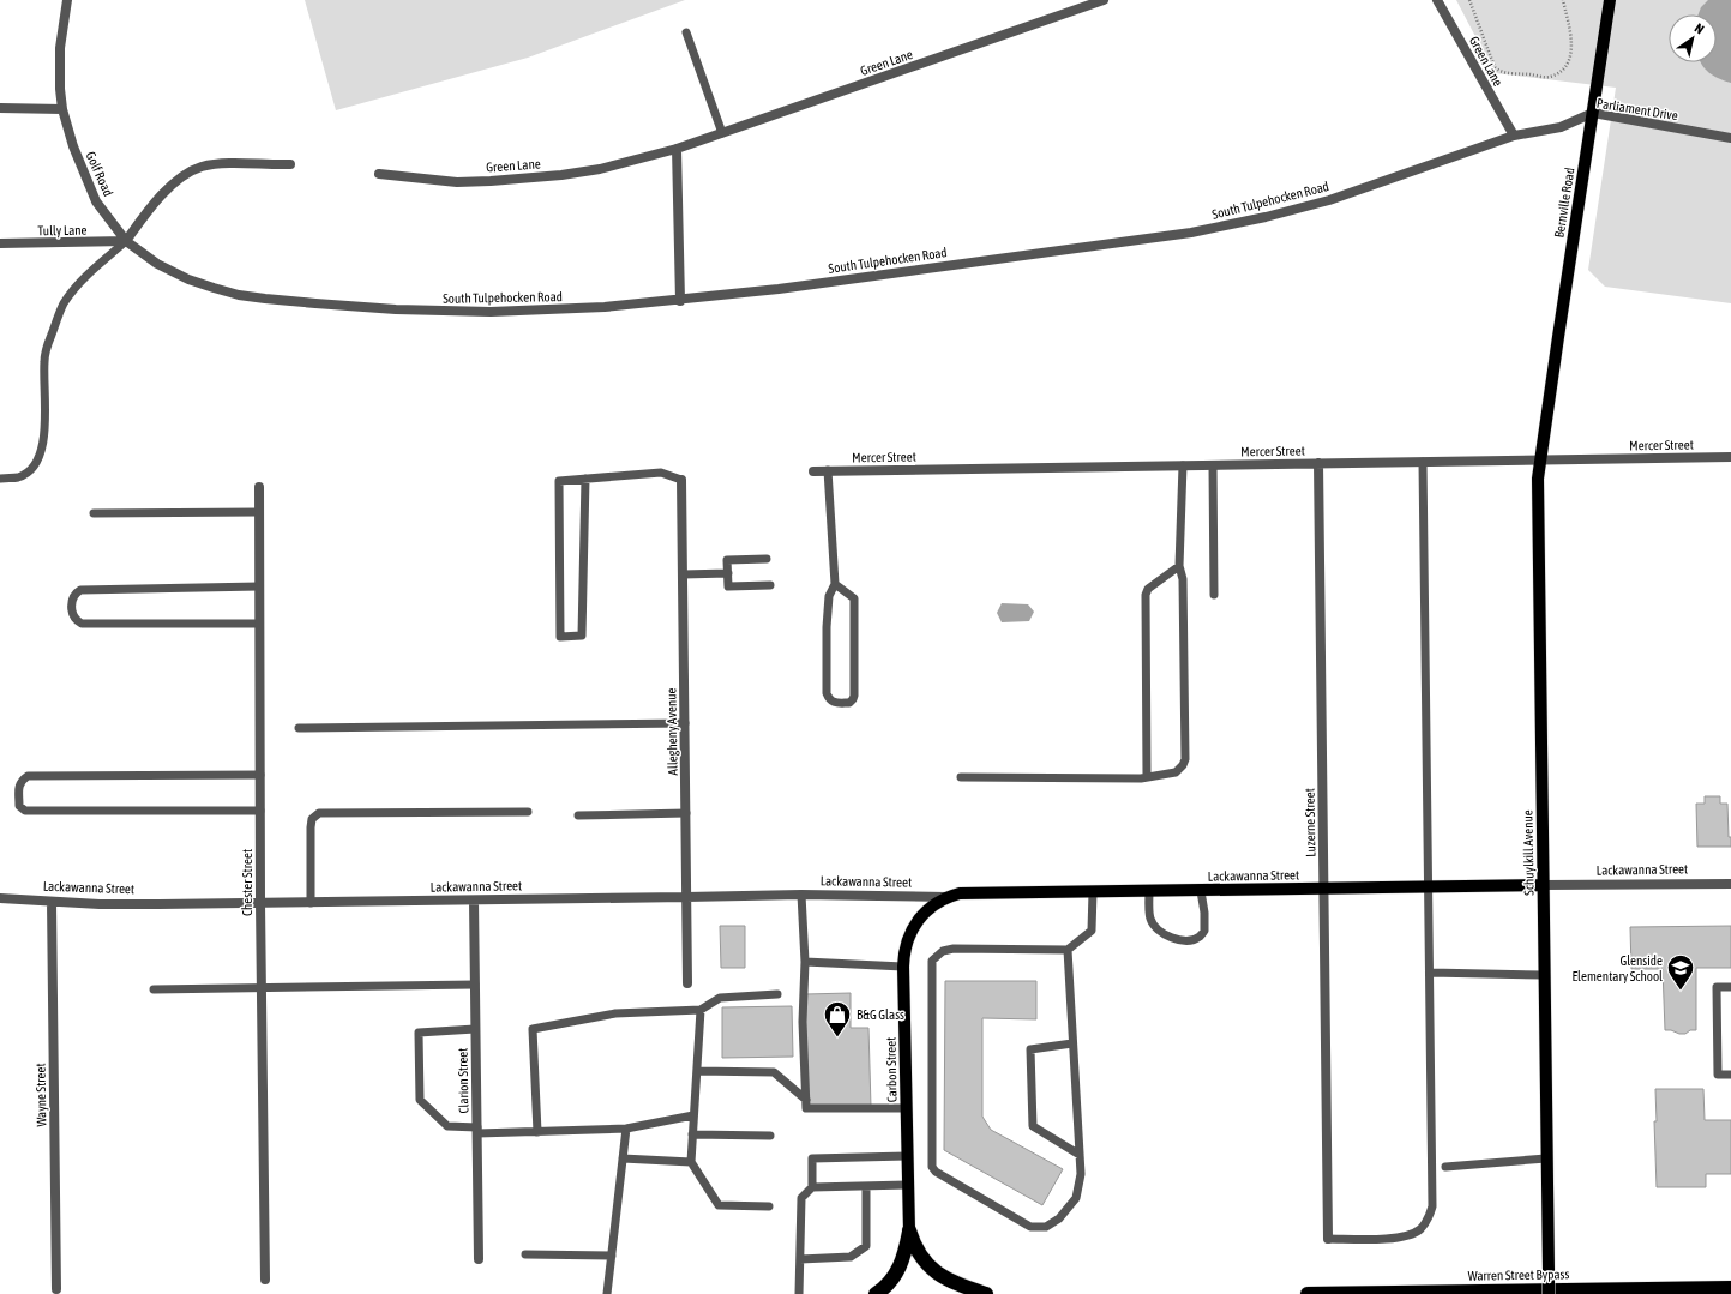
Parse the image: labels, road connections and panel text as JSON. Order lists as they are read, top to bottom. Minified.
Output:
{"streets":{"highway":["Warren Street Bypass"],"main road":["Bernville Road","Schuylkill Avenue","Lackawanna Street","Carbon Street"],"street":["Green Lane","Parliament Drive","Golf Road","South Tulpehocken Road","Tully Lane","Mercer Street","Allegheny Avenue","Luzerne Street","Chester Street","Clarion Street","Wayne Street"]},"crossings":[["Green Lane","Parliament Drive"],["Green Lane","South Tulpehocken Road"],["Parliament Drive","South Tulpehocken Road"],["Parliament Drive","Bernville Road"],["Golf Road","South Tulpehocken Road"],["Golf Road","Tully Lane"],["Bernville Road","Schuylkill Avenue"],["Mercer Street","Luzerne Street"],["Mercer Street","Schuylkill Avenue"],["Allegheny Avenue","Lackawanna Street"],["Luzerne Street","Lackawanna Street"],["Schuylkill Avenue","Lackawanna Street"],["Lackawanna Street","Chester Street"],["Lackawanna Street","Carbon Street"],["Lackawanna Street","Clarion Street"],["Lackawanna Street","Wayne Street"]],"places":{"school or university":["Glenside Elementary School"],"shop":["B&G Glass"]},"north":"top right"}
